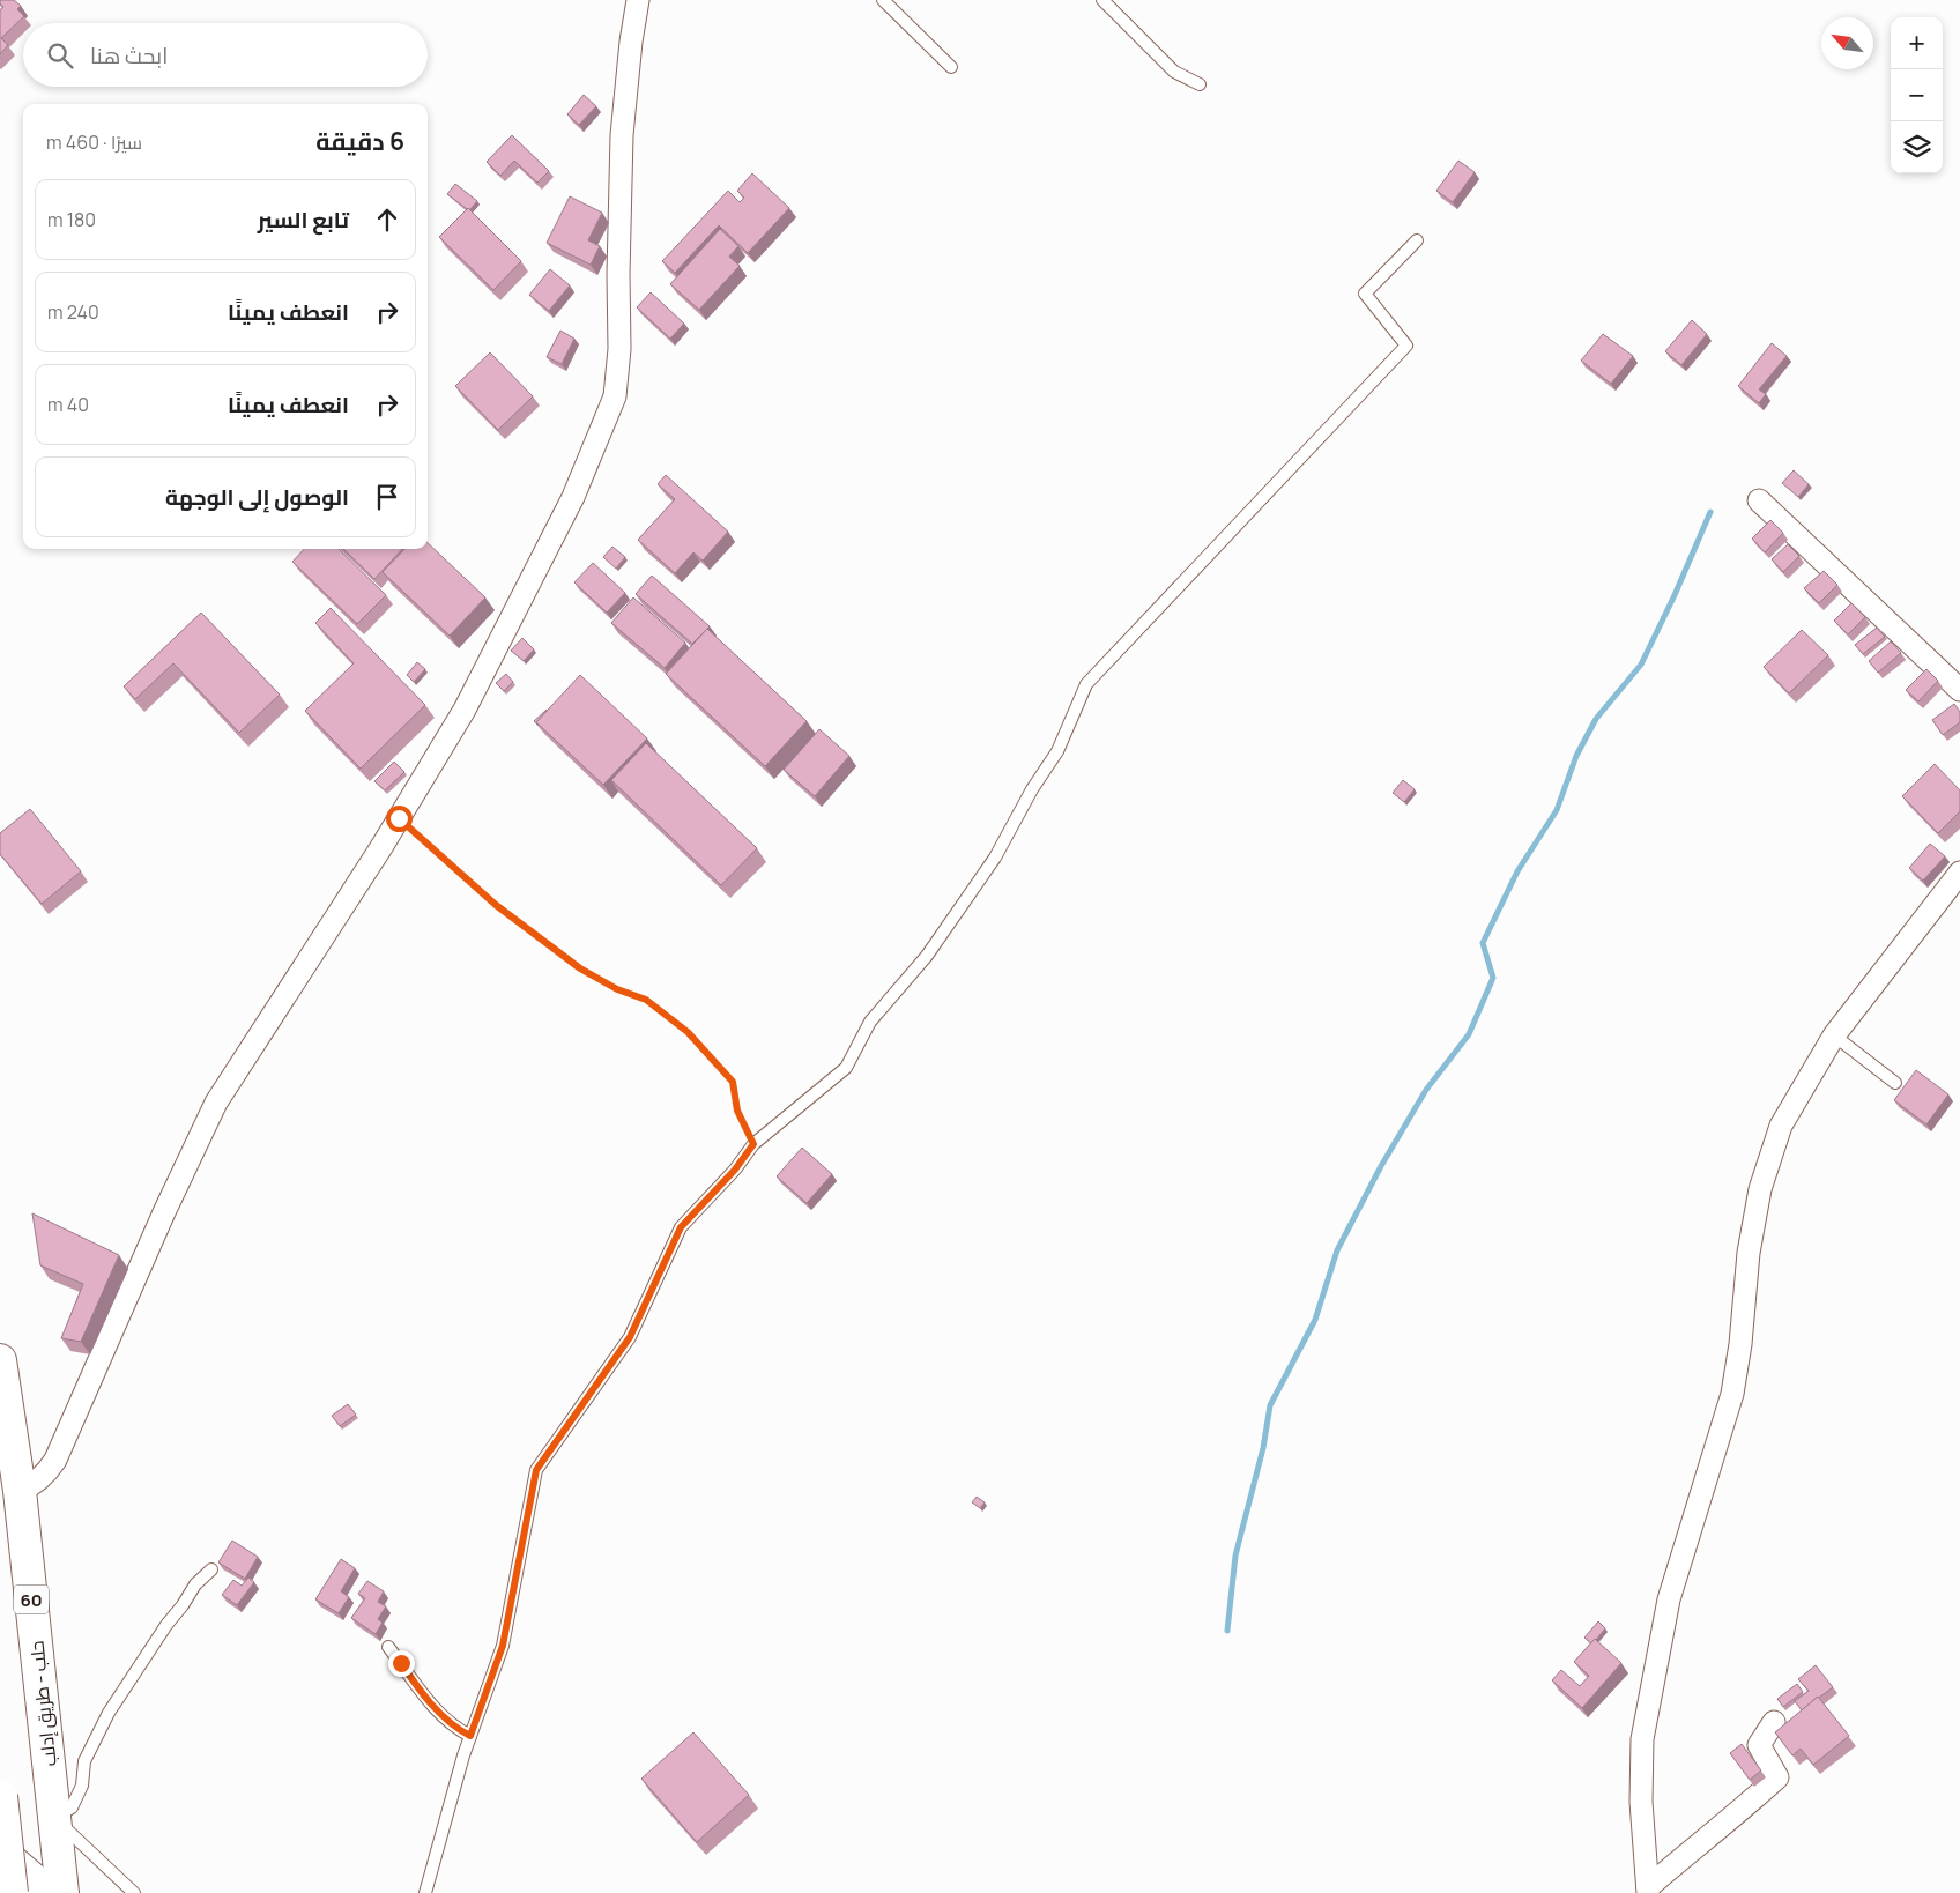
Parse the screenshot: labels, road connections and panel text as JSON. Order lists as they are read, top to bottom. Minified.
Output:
{"streets":{"main road":["60","حلب - طريق إدلب"]},"north":"top left","page":{"map_buttons":["+","−"],"search":"ابحث هنا","heading":["6 دقيقة","سيرًا · 460 m"],"list":[["تابع السير","180 m"],["انعطف يمينًا","240 m"],["انعطف يمينًا","40 m"],"الوصول إلى الوجهة"]}}
